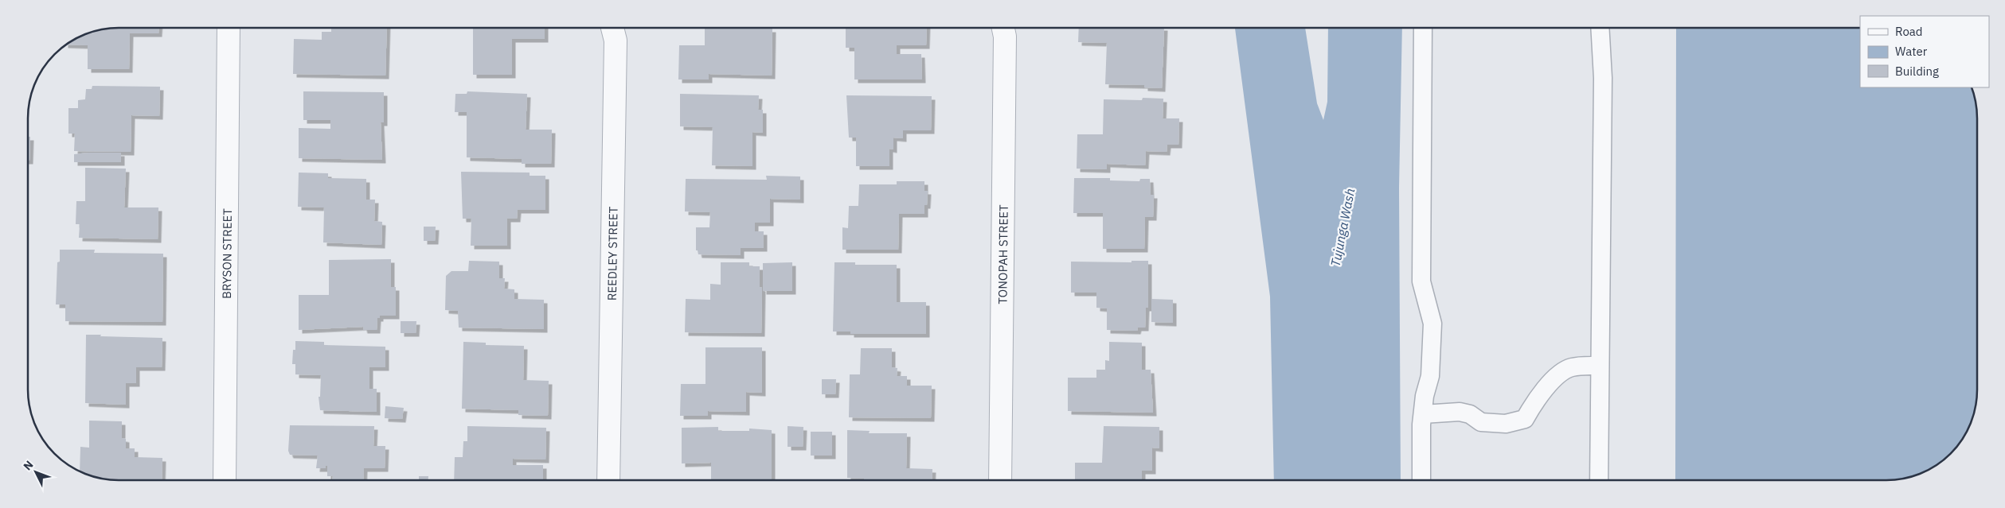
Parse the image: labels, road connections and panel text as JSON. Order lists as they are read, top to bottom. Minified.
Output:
{"streets":{"street":["BRYSON STREET","REEDLEY STREET","TONOPAH STREET"]},"water":["Tujunga Wash"],"legend":["Road","Water","Building"],"north":"top left"}
